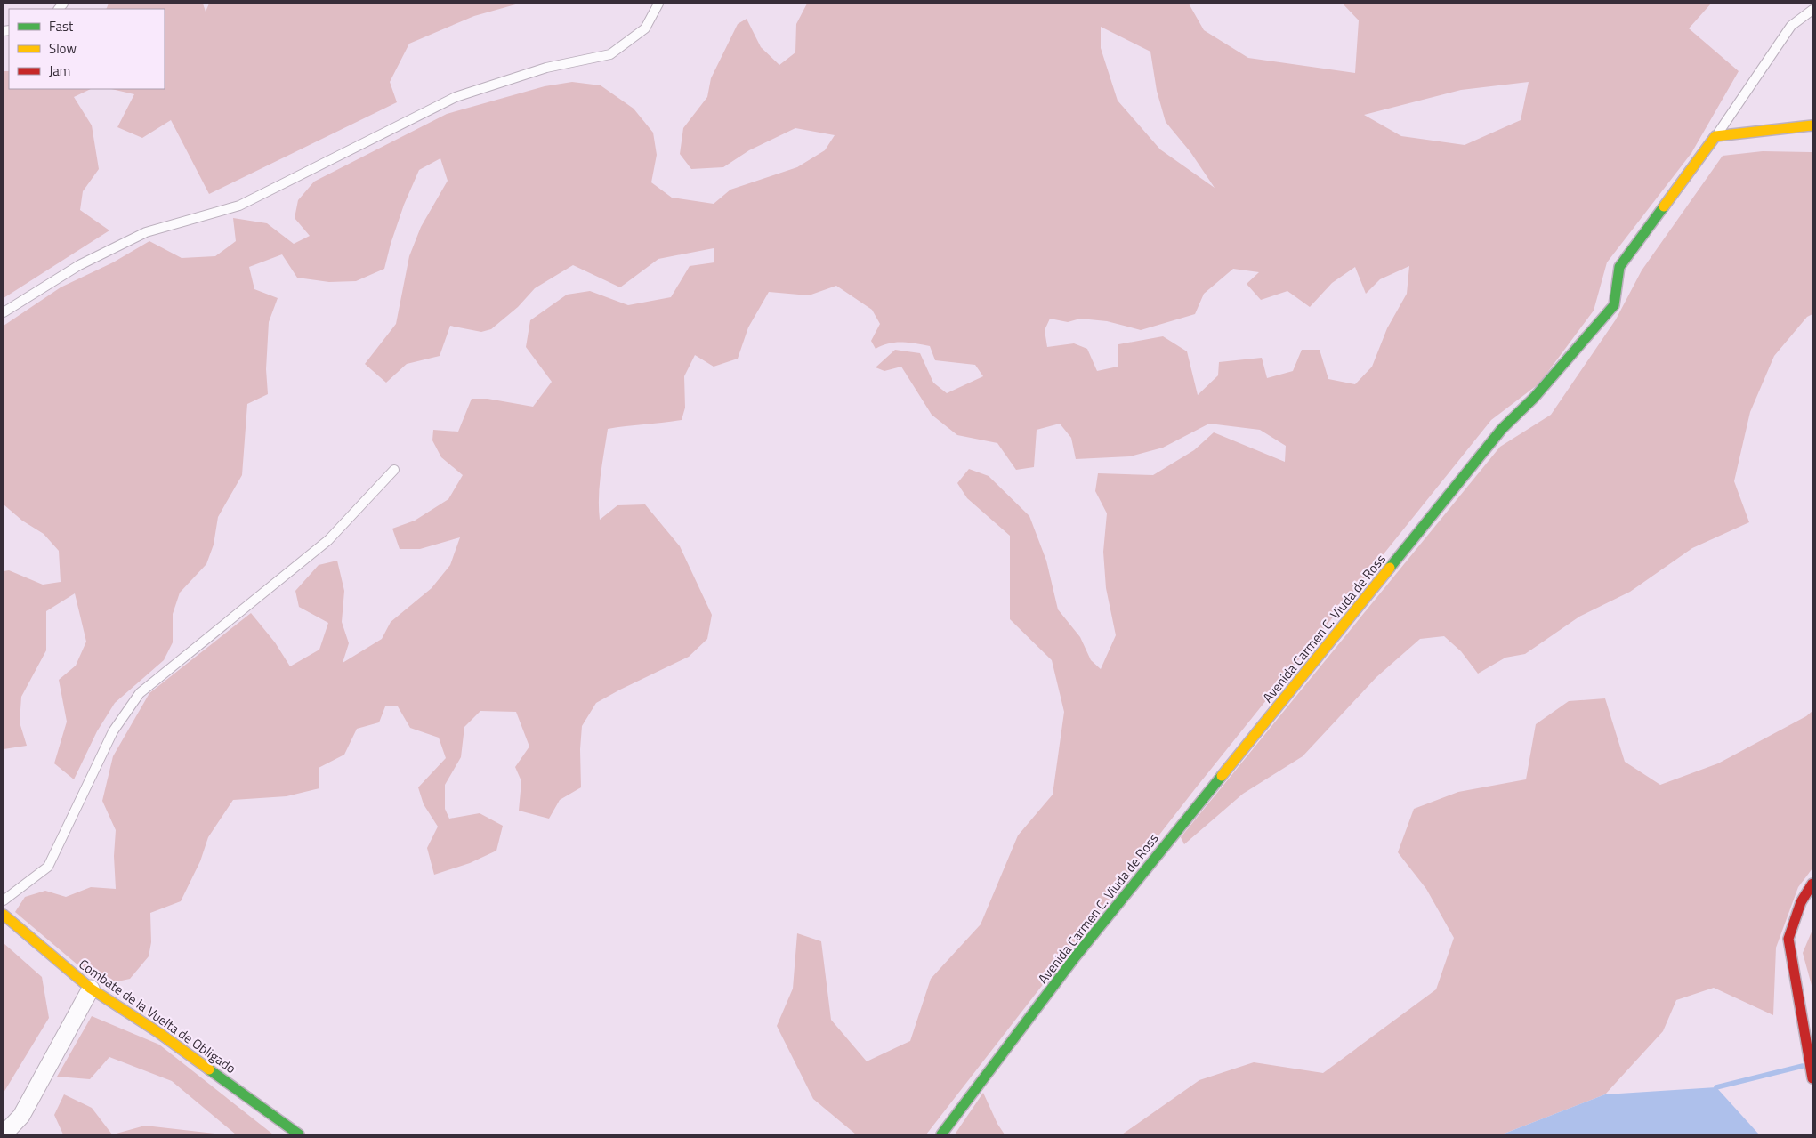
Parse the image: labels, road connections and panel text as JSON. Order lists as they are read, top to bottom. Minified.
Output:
{"streets":{"street":["Avenida Carmen C. Viuda de Ross","Combate de la Vuelta de Obligado"]},"legend":["Fast","Slow","Jam"]}
